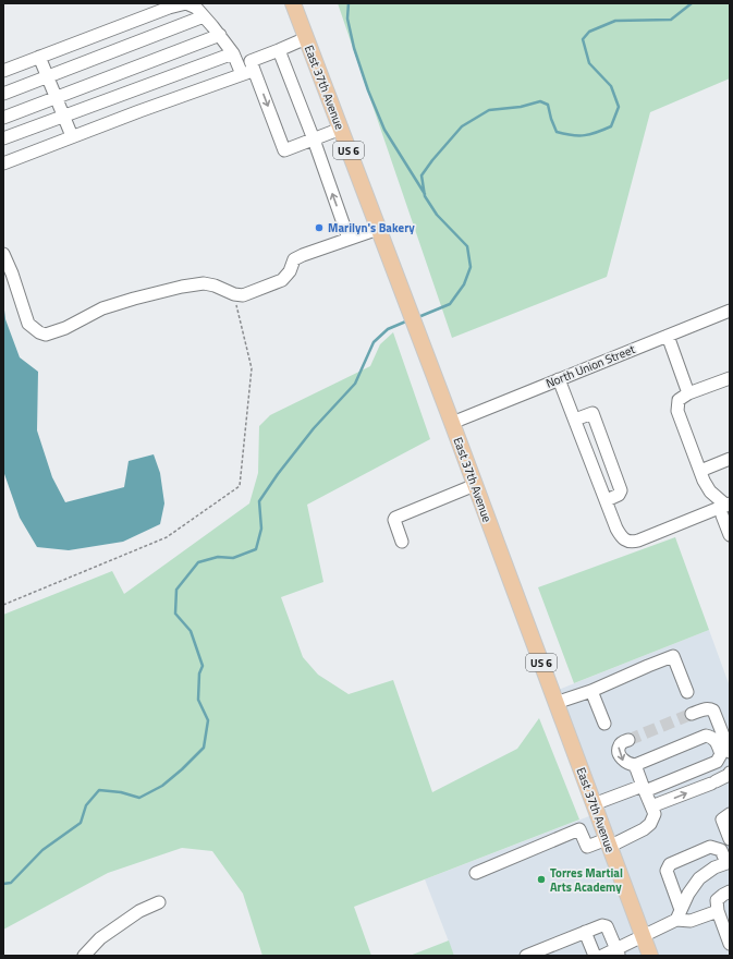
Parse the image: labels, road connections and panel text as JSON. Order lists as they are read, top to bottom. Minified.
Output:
{"streets":{"main road":["East 37th Avenue","US 6"],"street":["North Union Street"]},"crossings":[["East 37th Avenue","North Union Street"]],"places":["Marilyn's Bakery","Torres Martial Arts Academy"]}
